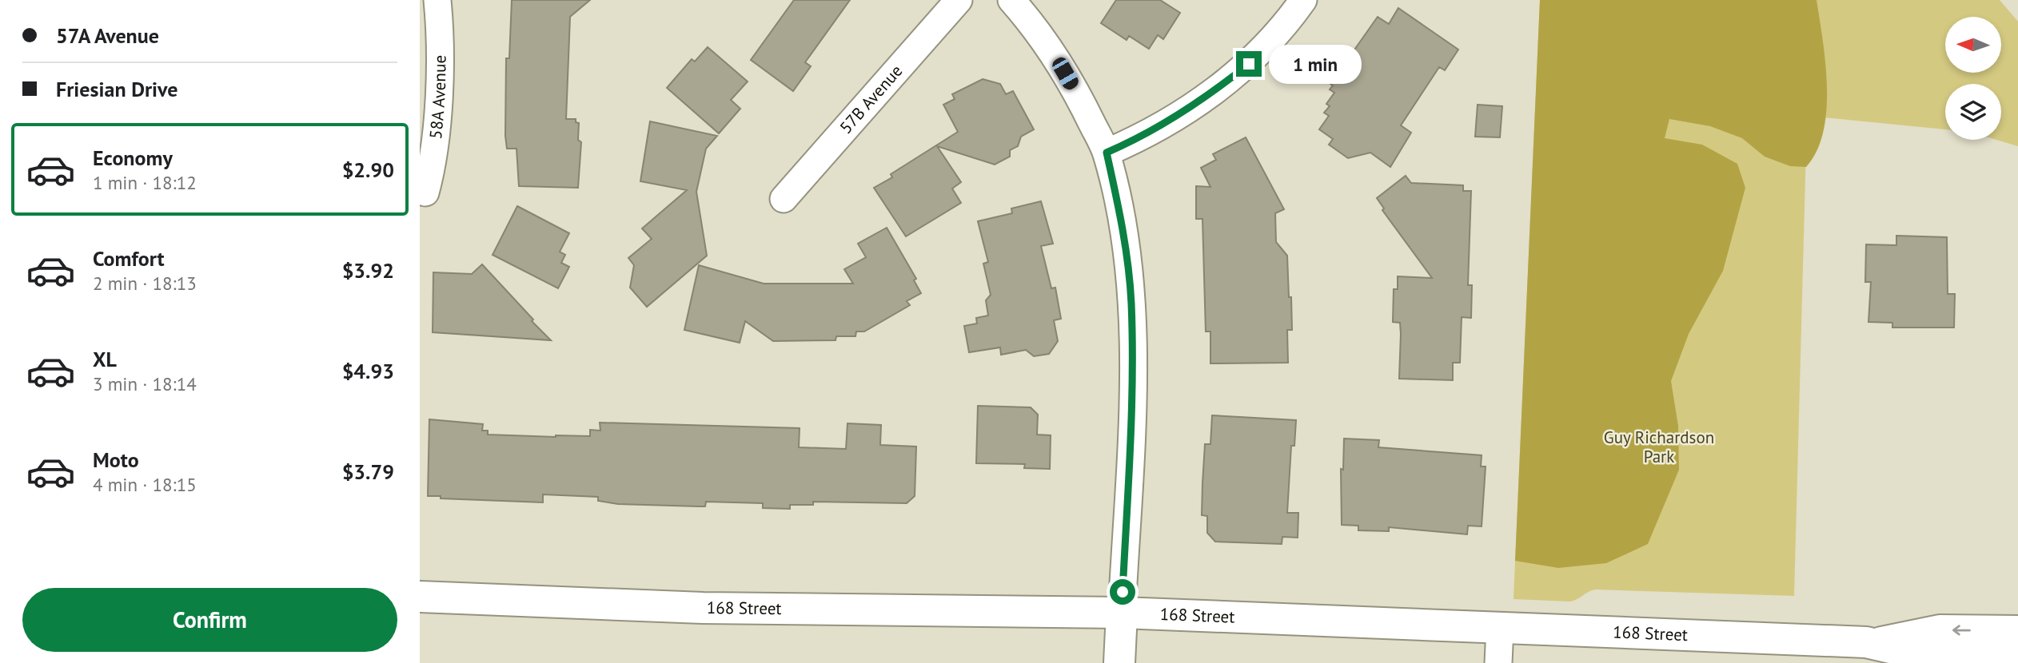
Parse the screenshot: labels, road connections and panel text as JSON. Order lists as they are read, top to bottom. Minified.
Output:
{"streets":{"main road":["168 Street"],"street":["58A Avenue","57B Avenue"]},"parks":["Guy Richardson Park"],"north":"left","page":{"banner":["57A Avenue","Friesian Drive"],"bubble":"1 min","list":[{"name":"Economy","note":"1 min · 18:12","value":"$2.90"},{"name":"Comfort","note":"2 min · 18:13","value":"$3.92"},{"name":"XL","note":"3 min · 18:14","value":"$4.93"},{"name":"Moto","note":"4 min · 18:15","value":"$3.79"}],"buttons":"Confirm"}}
